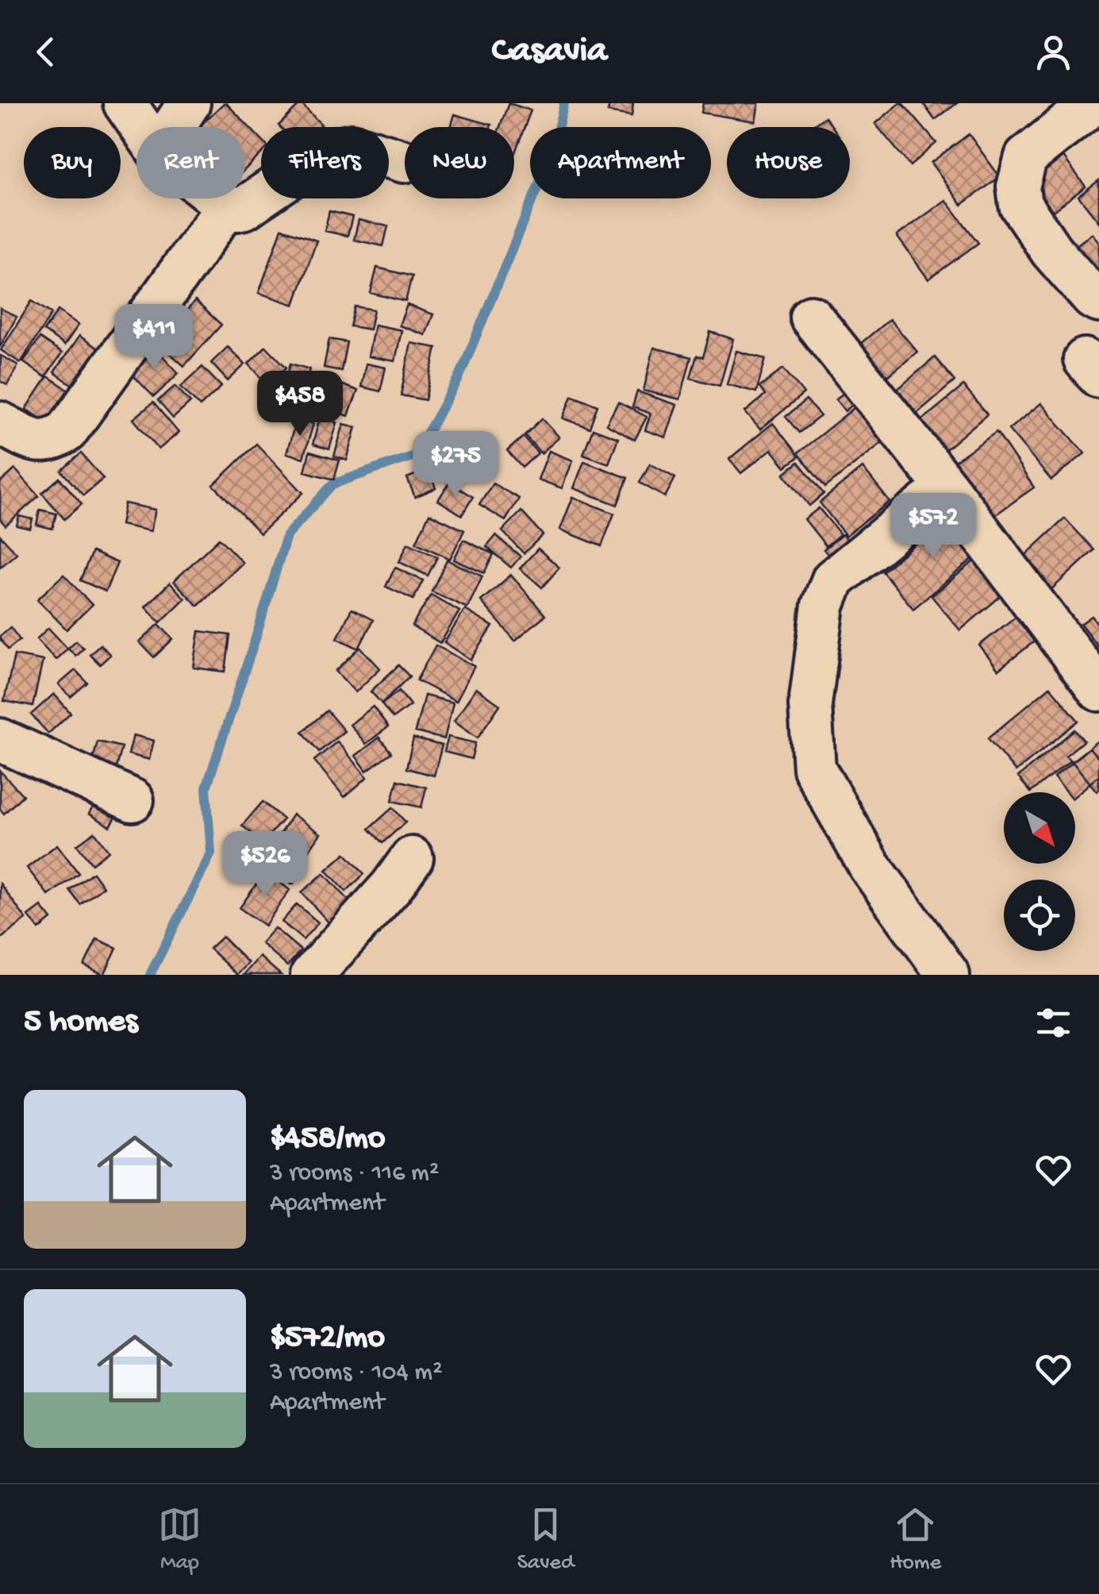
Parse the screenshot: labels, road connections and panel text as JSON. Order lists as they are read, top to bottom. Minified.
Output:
{"north":"bottom right","page":{"header":"Casavia","chip":["Buy","Rent","Filters","New","Apartment","House"],"price":["$411","$458","$275","$572","$526"],"heading":"5 homes","list":[{"name":"$458/mo","note":"3 rooms · 116 m² · Apartment"},{"name":"$572/mo","note":"3 rooms · 104 m² · Apartment"}],"tabs":["Map","Saved","Home"]}}
